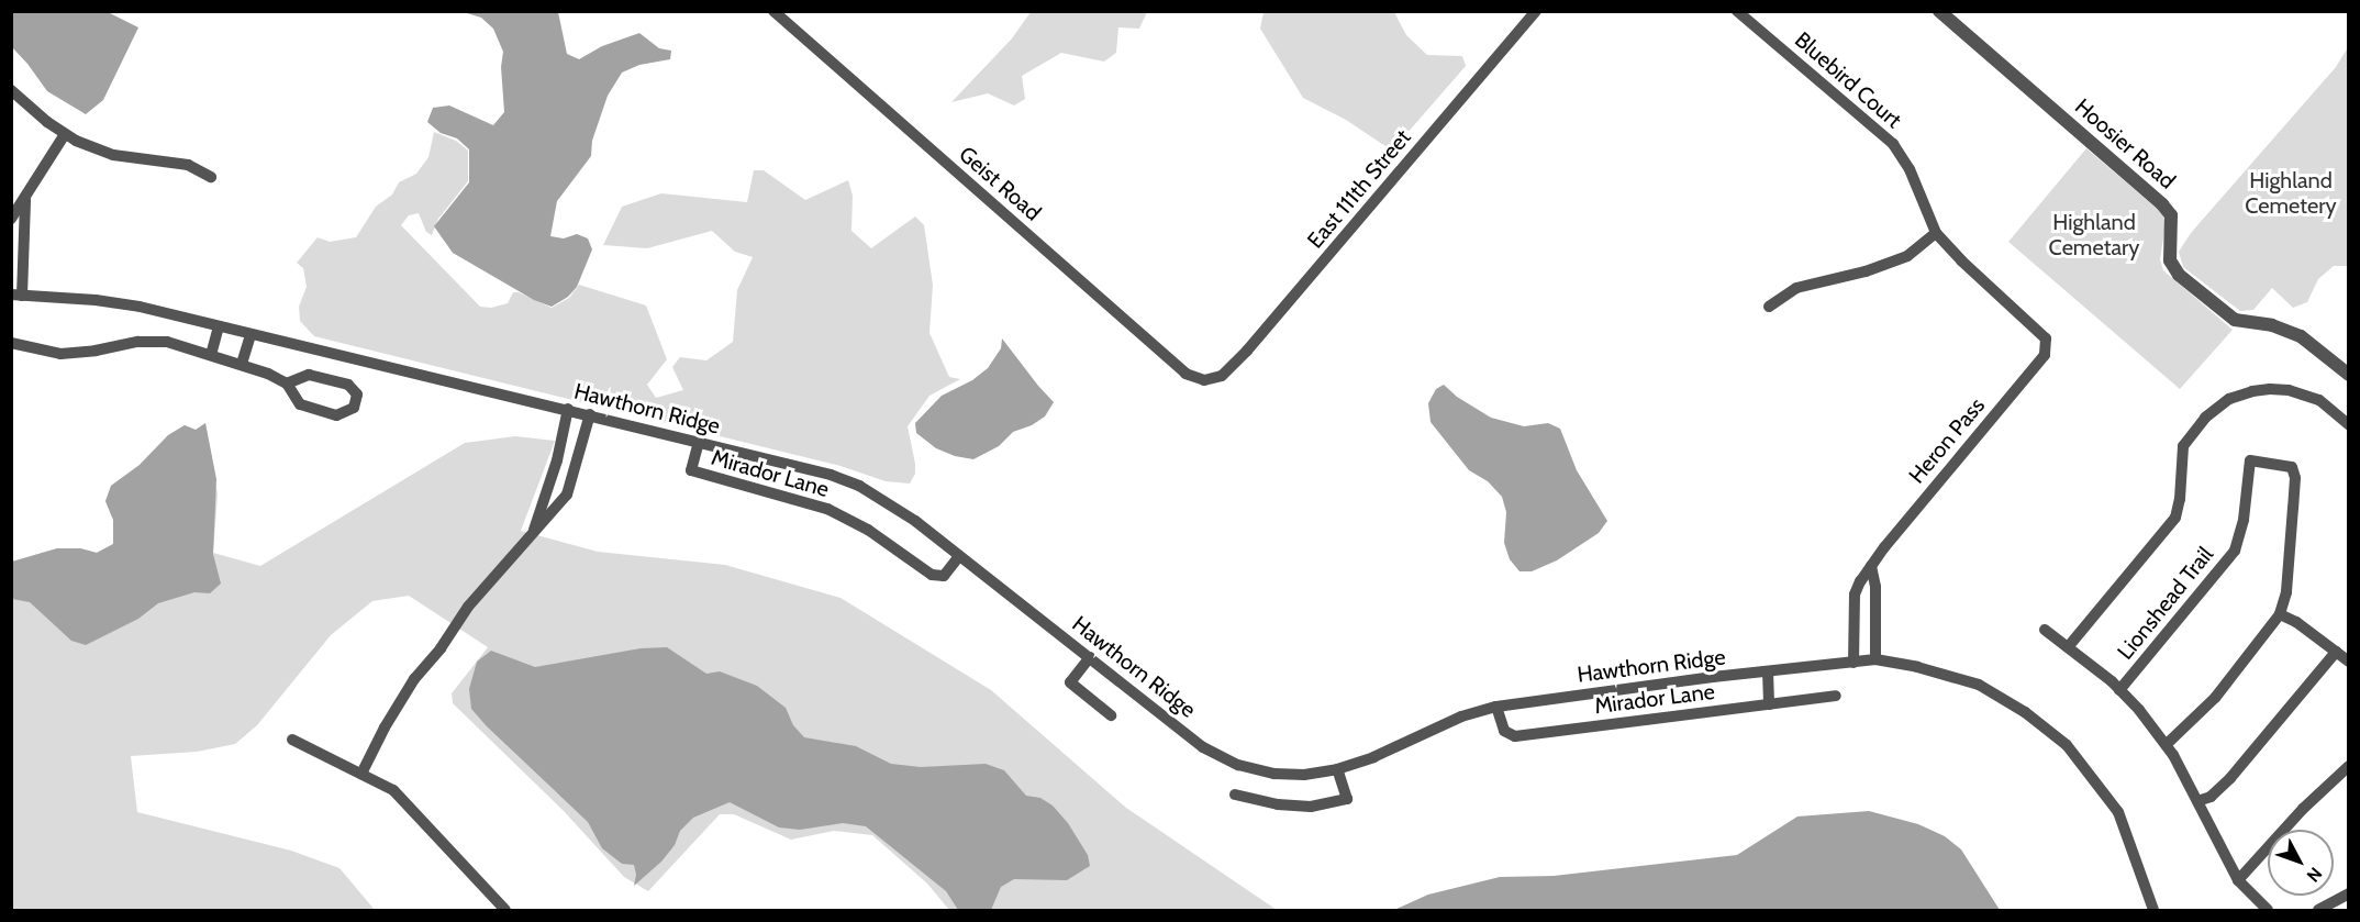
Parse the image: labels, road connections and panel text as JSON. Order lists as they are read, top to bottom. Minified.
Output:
{"streets":{"street":["Bluebird Court","Hoosier Road","Geist Road","East 111th Street","Hawthorn Ridge","Heron Pass","Mirador Lane","Lionshead Trail"]},"crossings":[["Bluebird Court","Heron Pass"],["Geist Road","East 111th Street"],["Hawthorn Ridge","Heron Pass"],["Hawthorn Ridge","Mirador Lane"]],"parks":["Highland Cemetery","Highland Cemetary"],"north":"bottom right"}
